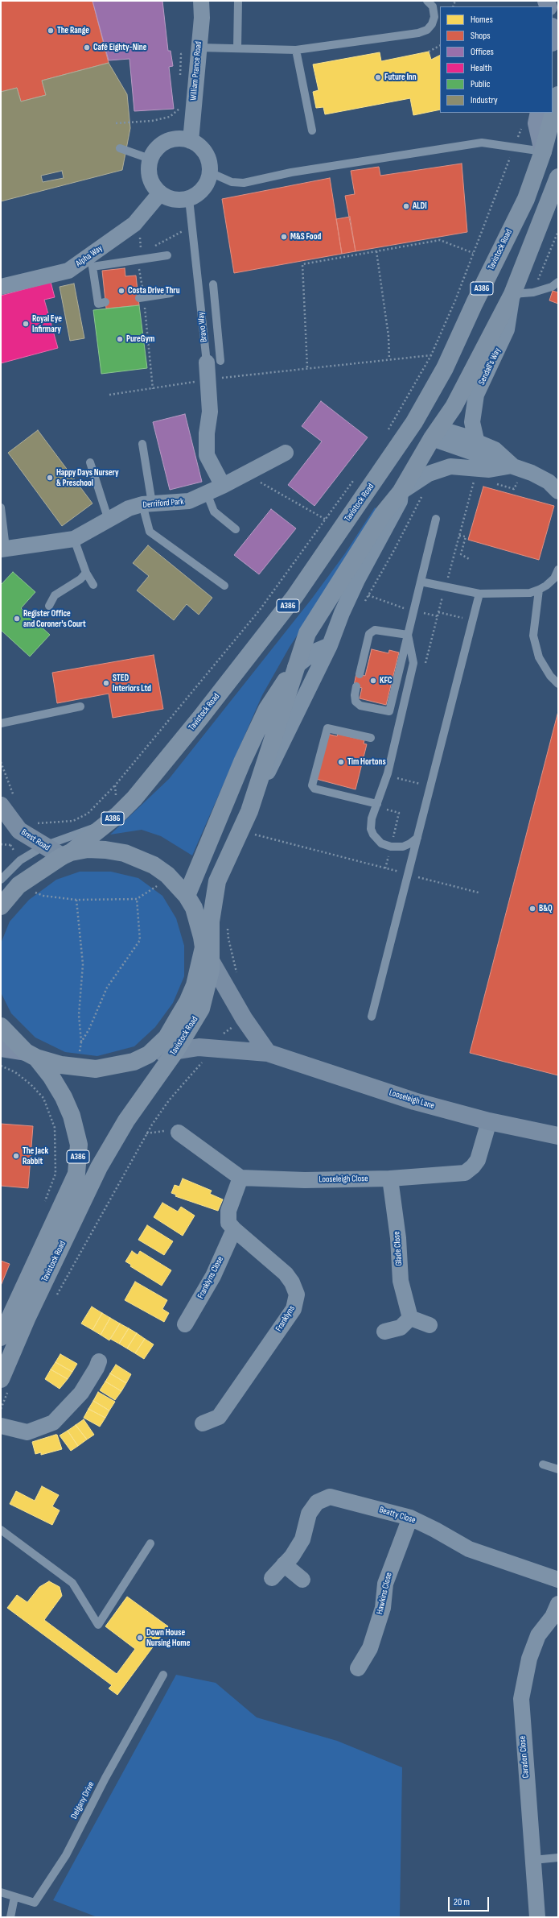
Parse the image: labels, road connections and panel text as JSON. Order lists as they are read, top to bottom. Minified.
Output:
{"streets":{"highway":["Tavistock Road","A386"],"street":["William Prance Road","Alpha Way","Bravo Way","Sendall's Way","Derriford Park","Brest Road","Looseleigh Lane","Looseleigh Close","Glade Close","Franklyns Close","Franklyns","Beatty Close","Hawkins Close","Caradon Close"],"lane":["Delgany Drive"]},"crossings":[["William Prance Road","Alpha Way"],["William Prance Road","Bravo Way"],["Tavistock Road","A386"],["Tavistock Road","Sendall's Way"],["Tavistock Road","Brest Road"],["Tavistock Road","Looseleigh Lane"],["Alpha Way","Bravo Way"],["Bravo Way","Derriford Park"],["Looseleigh Lane","Looseleigh Close"],["Looseleigh Close","Glade Close"],["Looseleigh Close","Franklyns"],["Franklyns Close","Franklyns"],["Beatty Close","Hawkins Close"]],"places":["The Range","Café Eighty-Nine","Future Inn","ALDI","M&S Food","Costa Drive Thru","Royal Eye Infirmary","PureGym","Happy Days Nursery & Preschool","Register Office and Coroner's Court","KFC","STED Interiors Ltd","Tim Hortons","B&Q","The Jack Rabbit","Down House Nursing Home"],"legend":["Homes","Shops","Offices","Health","Public","Industry"],"scale_bar":"20 m"}
